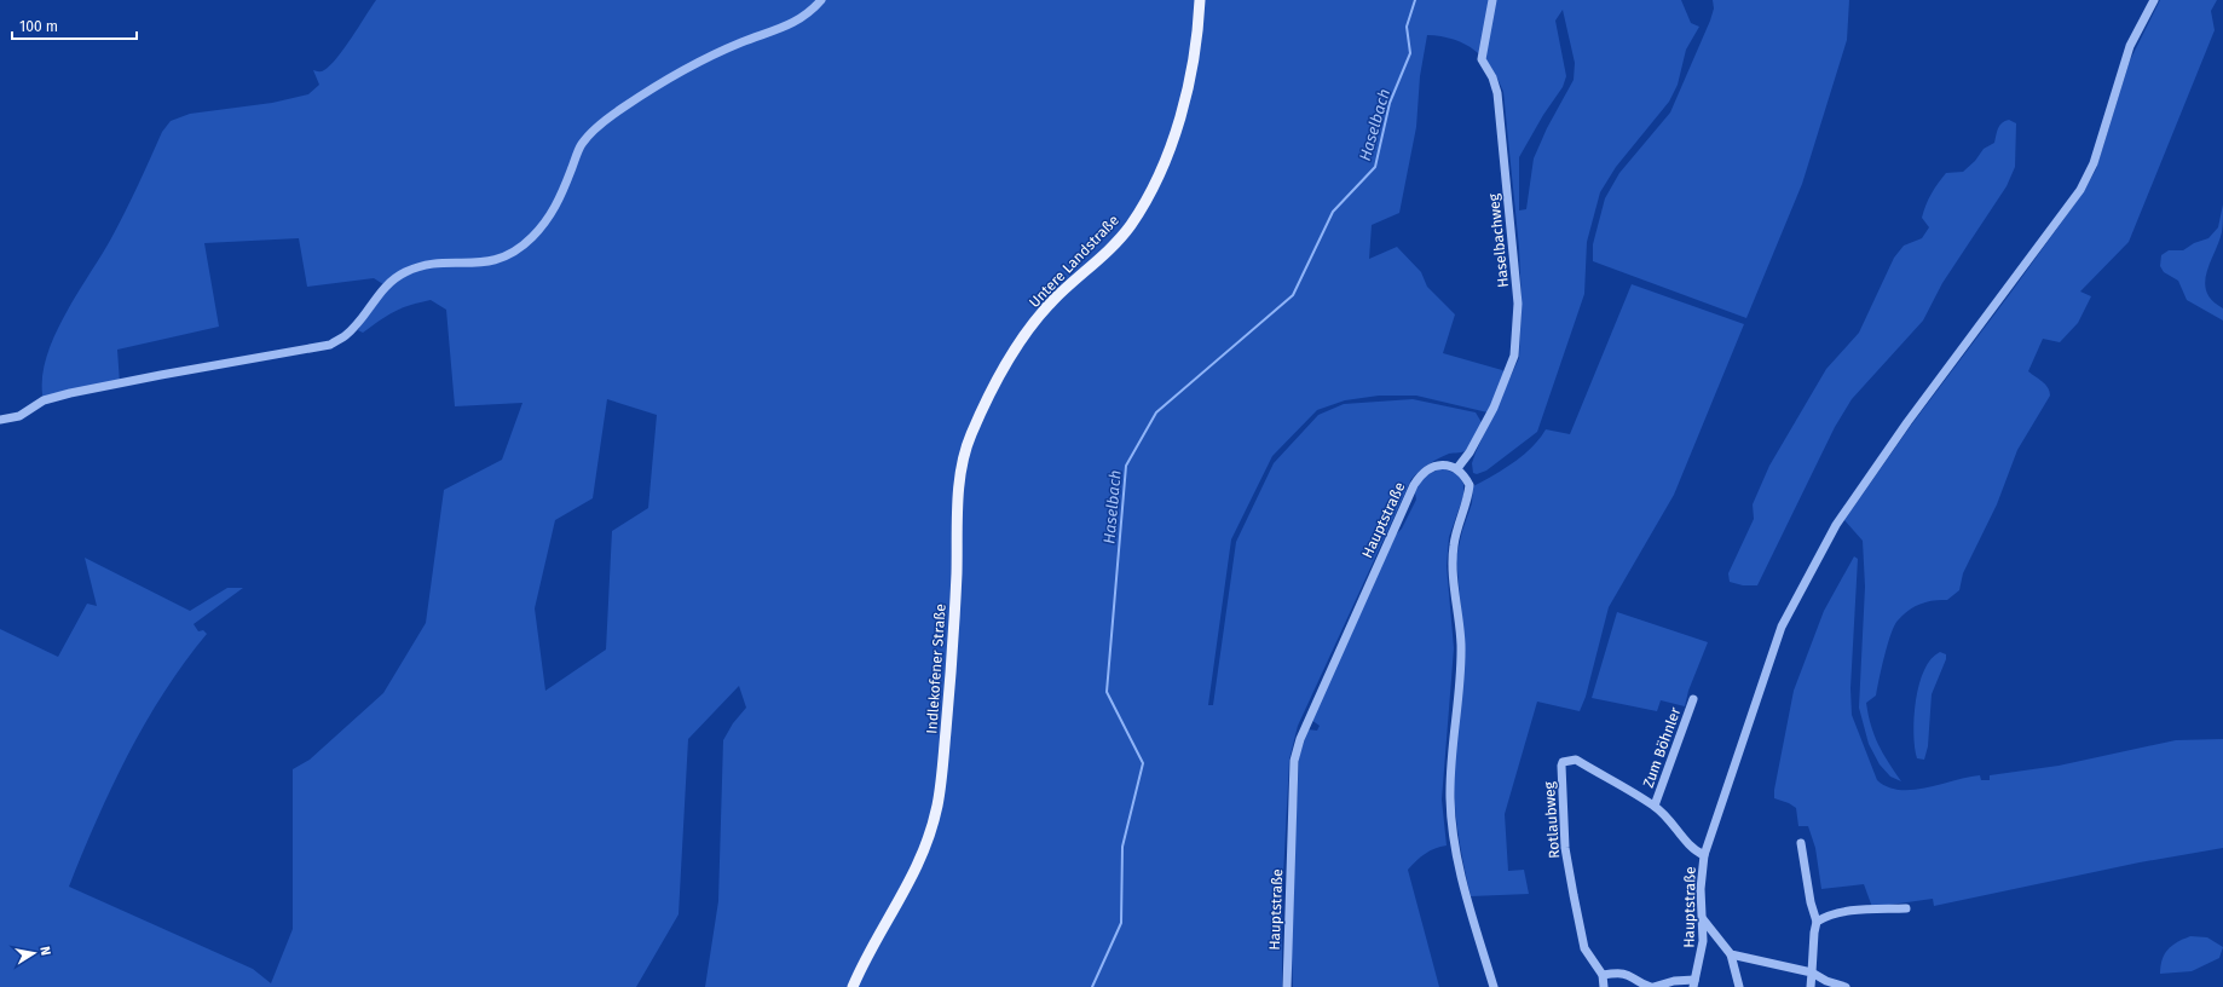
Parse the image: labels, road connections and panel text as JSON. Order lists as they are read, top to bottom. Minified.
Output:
{"streets":{"main road":["Untere Landstraße","Indlekofener Straße"],"street":["Haselbachweg","Hauptstraße","Zum Böhnler","Rotlaubweg"]},"crossings":[["Haselbachweg","Hauptstraße"],["Untere Landstraße","Indlekofener Straße"],["Hauptstraße","Rotlaubweg"],["Zum Böhnler","Rotlaubweg"]],"water":["Haselbach"],"scale_bar":"100 m","north":"right"}
